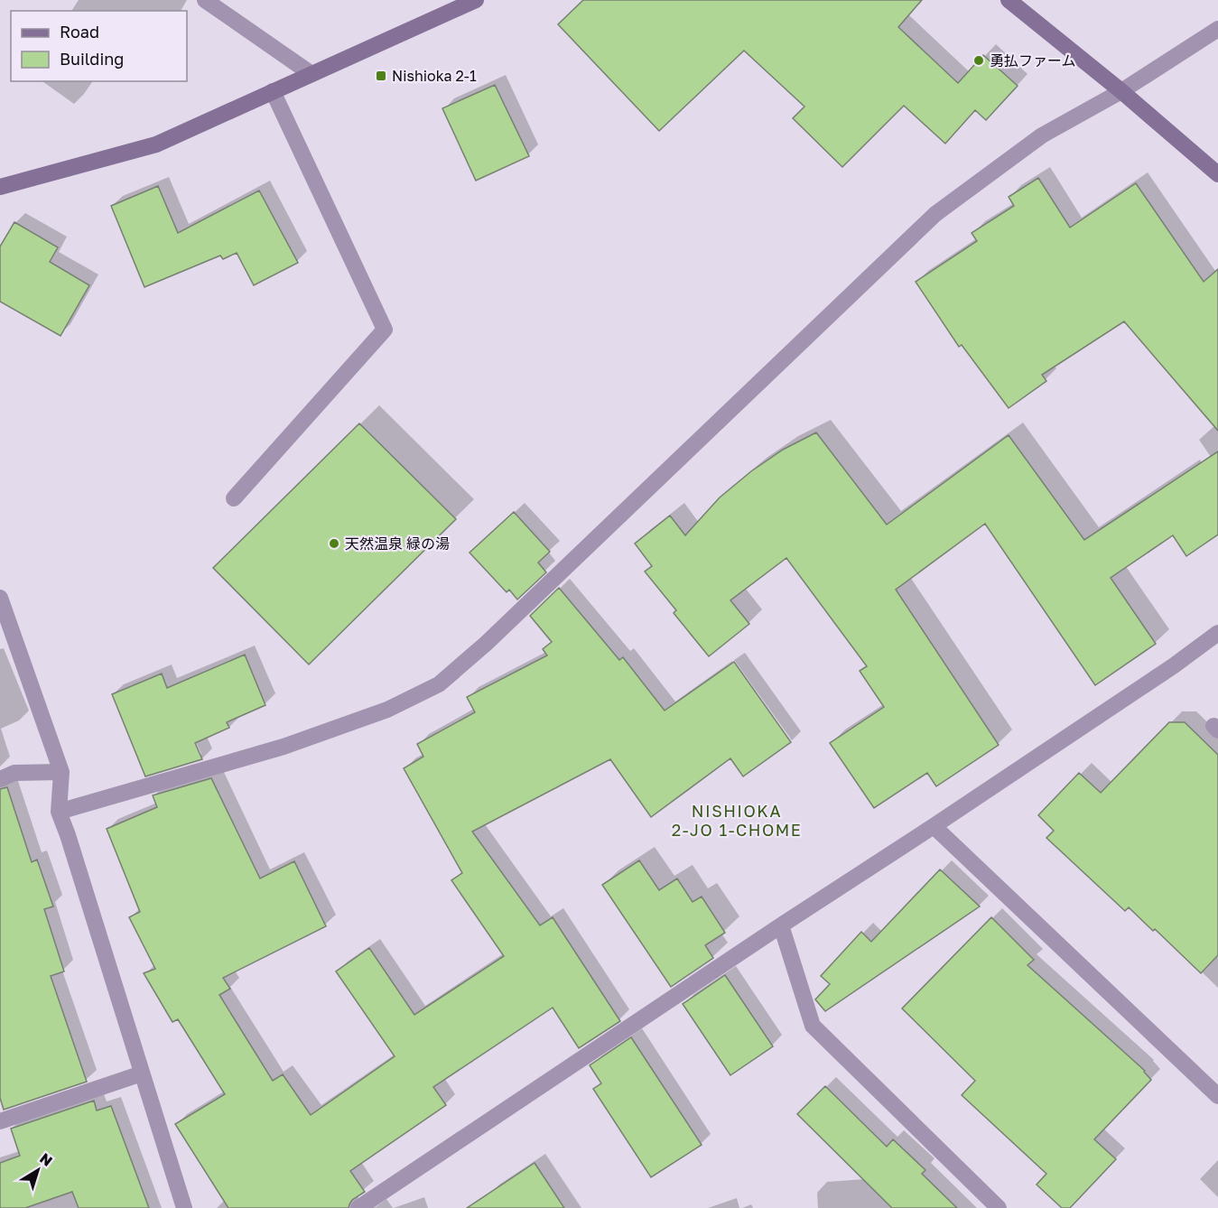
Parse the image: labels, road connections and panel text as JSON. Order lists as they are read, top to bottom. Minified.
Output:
{"districts":["NISHIOKA 2-JO 1-CHOME"],"places":{"other":["勇払ファーム","天然温泉 緑の湯"],"transit":["Nishioka 2-1"]},"legend":["Road","Building"],"north":"top right"}
